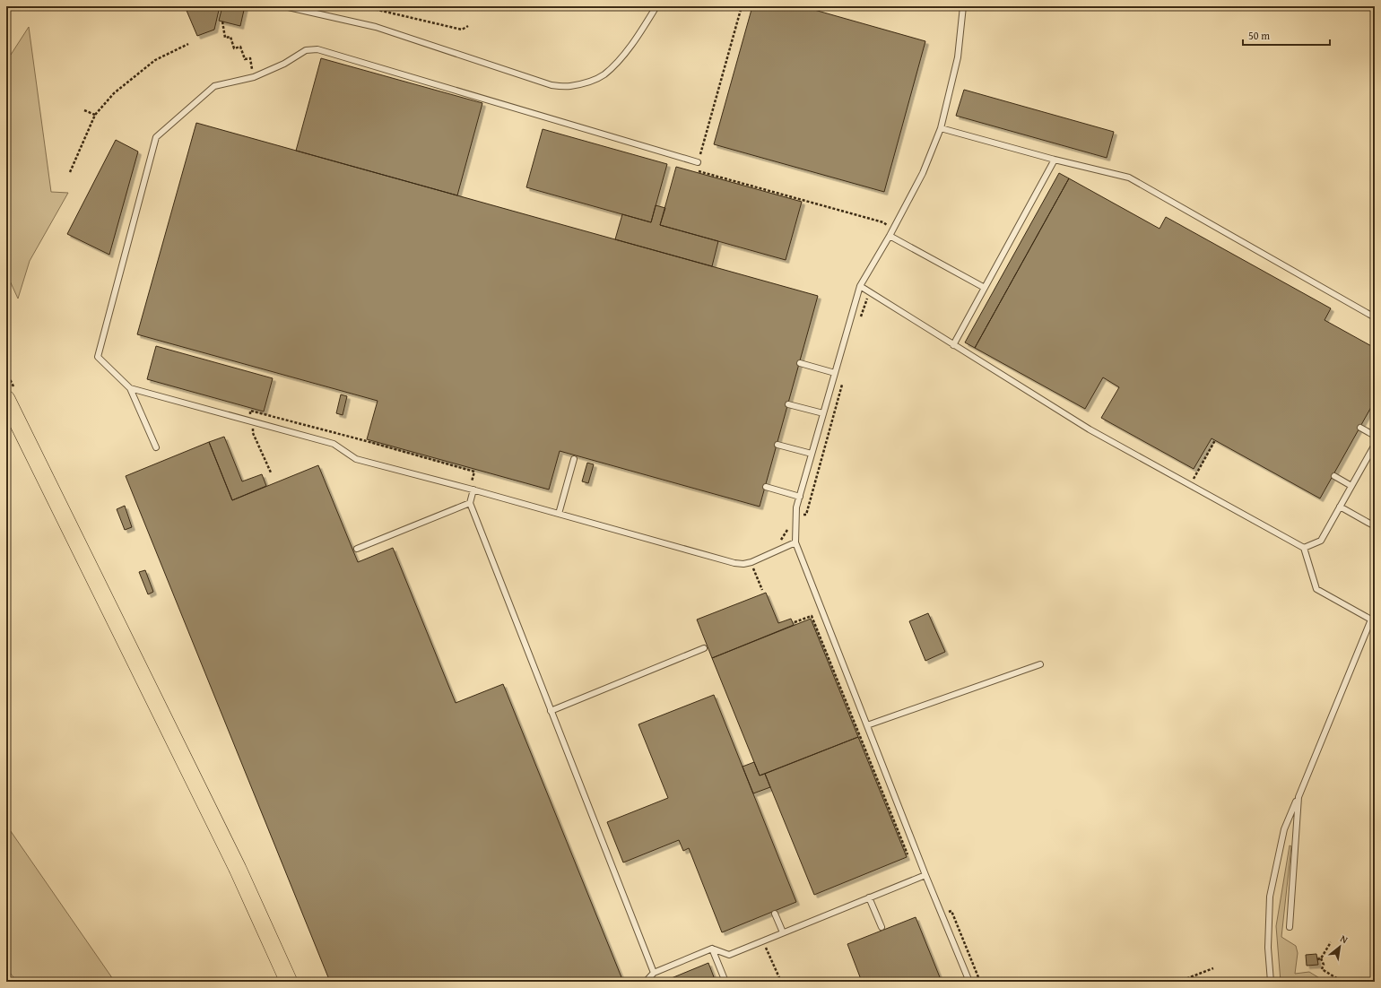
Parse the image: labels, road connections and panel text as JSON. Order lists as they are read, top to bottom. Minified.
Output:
{"scale_bar":"50 m","north":"top right"}
